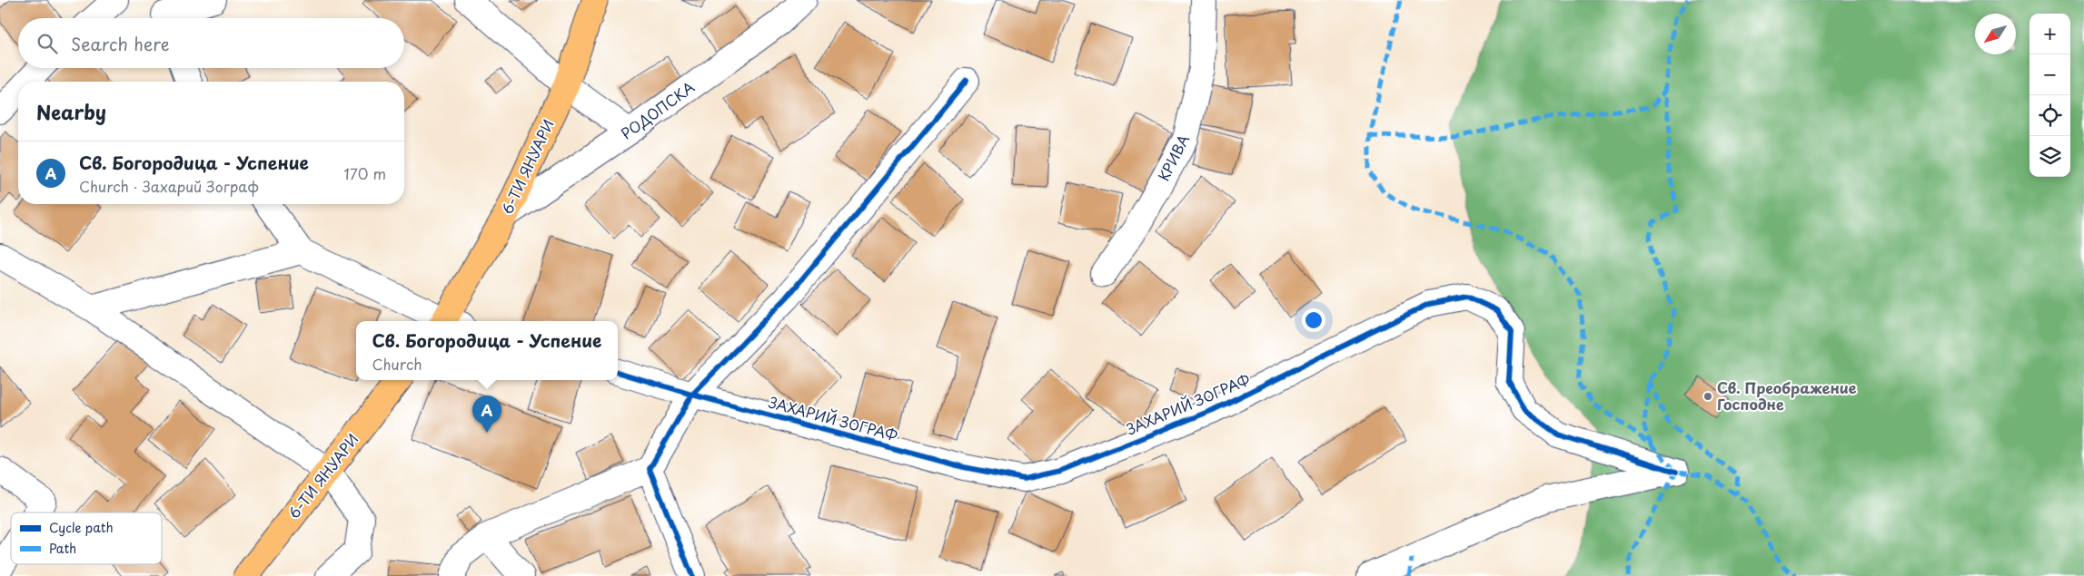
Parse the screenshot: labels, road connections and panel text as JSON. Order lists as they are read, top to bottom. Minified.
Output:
{"streets":{"main road":["6-ТИ ЯНУАРИ"],"street":["РОДОПСКА","КРИВА","ЗАХАРИЙ ЗОГРАФ"]},"crossings":[["РОДОПСКА","6-ТИ ЯНУАРИ"]],"places":["Св. Преображение Господне"],"legend":["Cycle path","Path"],"north":"bottom left","page":{"map_buttons":["+","−"],"search":"Search here","heading":"Nearby","list":[{"mark":"A","name":"Св. Богородица - Успение","note":"Church · Захарий Зограф","value":"170 m"}],"popup":["Св. Богородица - Успение","Church"],"pins":"A"}}
